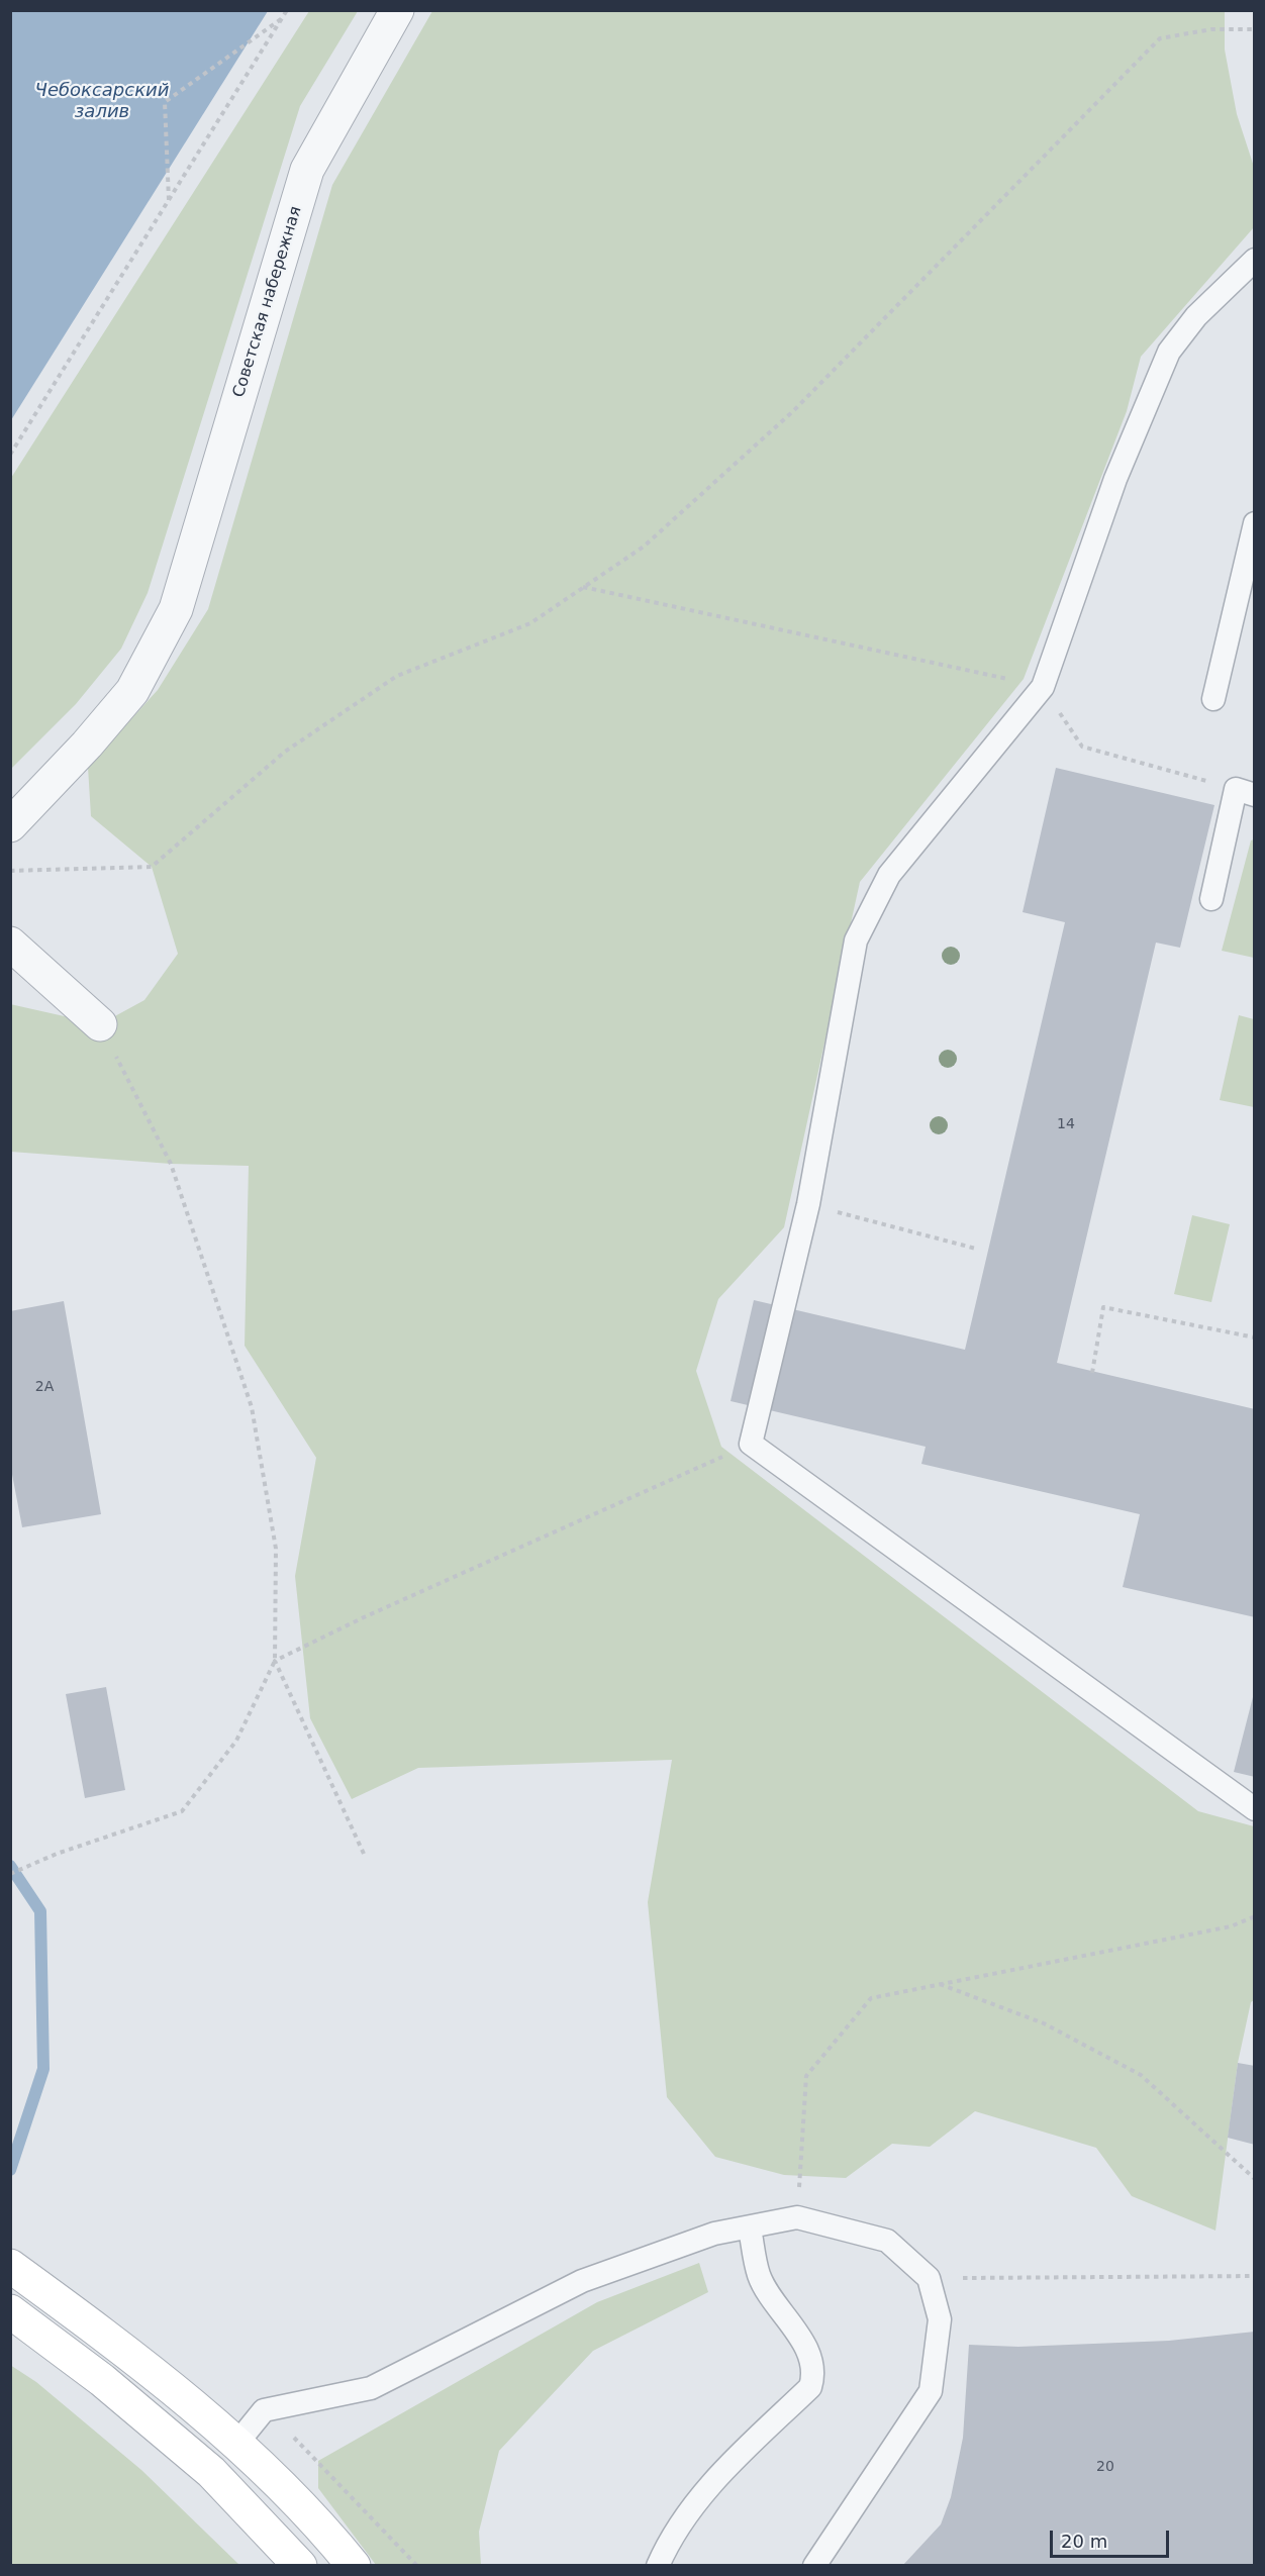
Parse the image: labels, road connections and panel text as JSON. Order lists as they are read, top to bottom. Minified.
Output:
{"streets":{"street":["Советская набережная"]},"water":["Чебоксарский залив"],"house_numbers":["14","2А","20"],"scale_bar":"20 m"}
